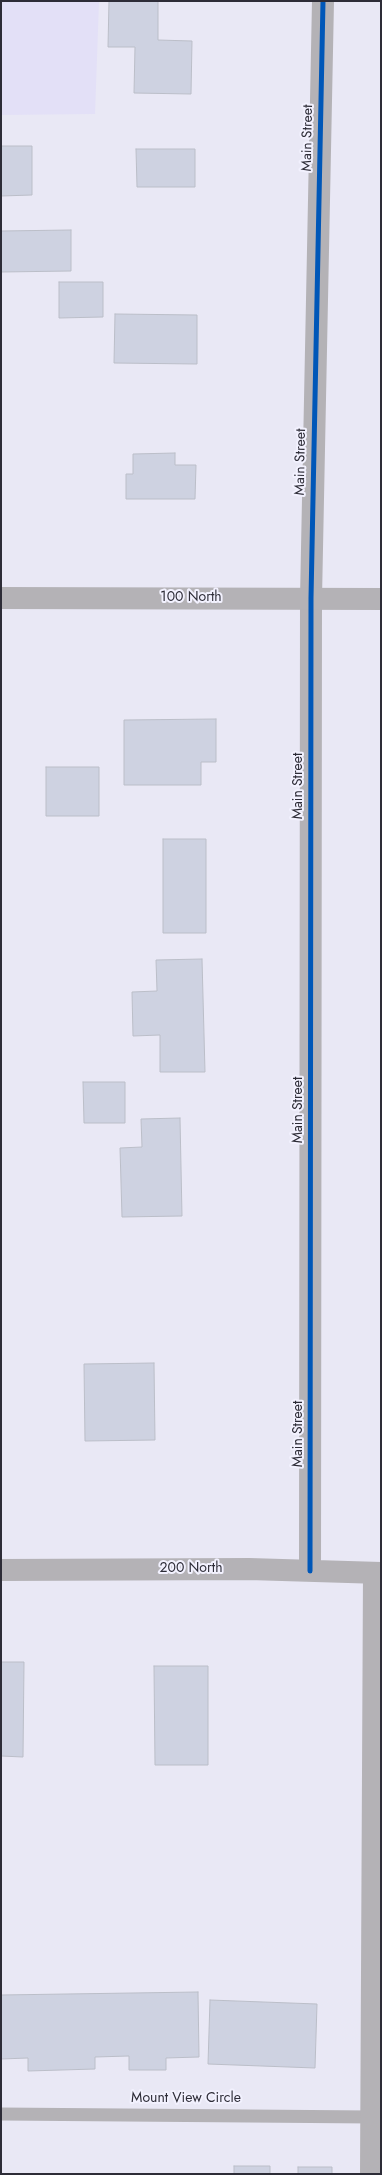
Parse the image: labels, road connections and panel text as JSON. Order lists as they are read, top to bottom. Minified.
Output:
{"streets":{"street":["Main Street","100 North","200 North"],"lane":["Mount View Circle"]},"crossings":[["Main Street","100 North"],["Main Street","200 North"]]}
